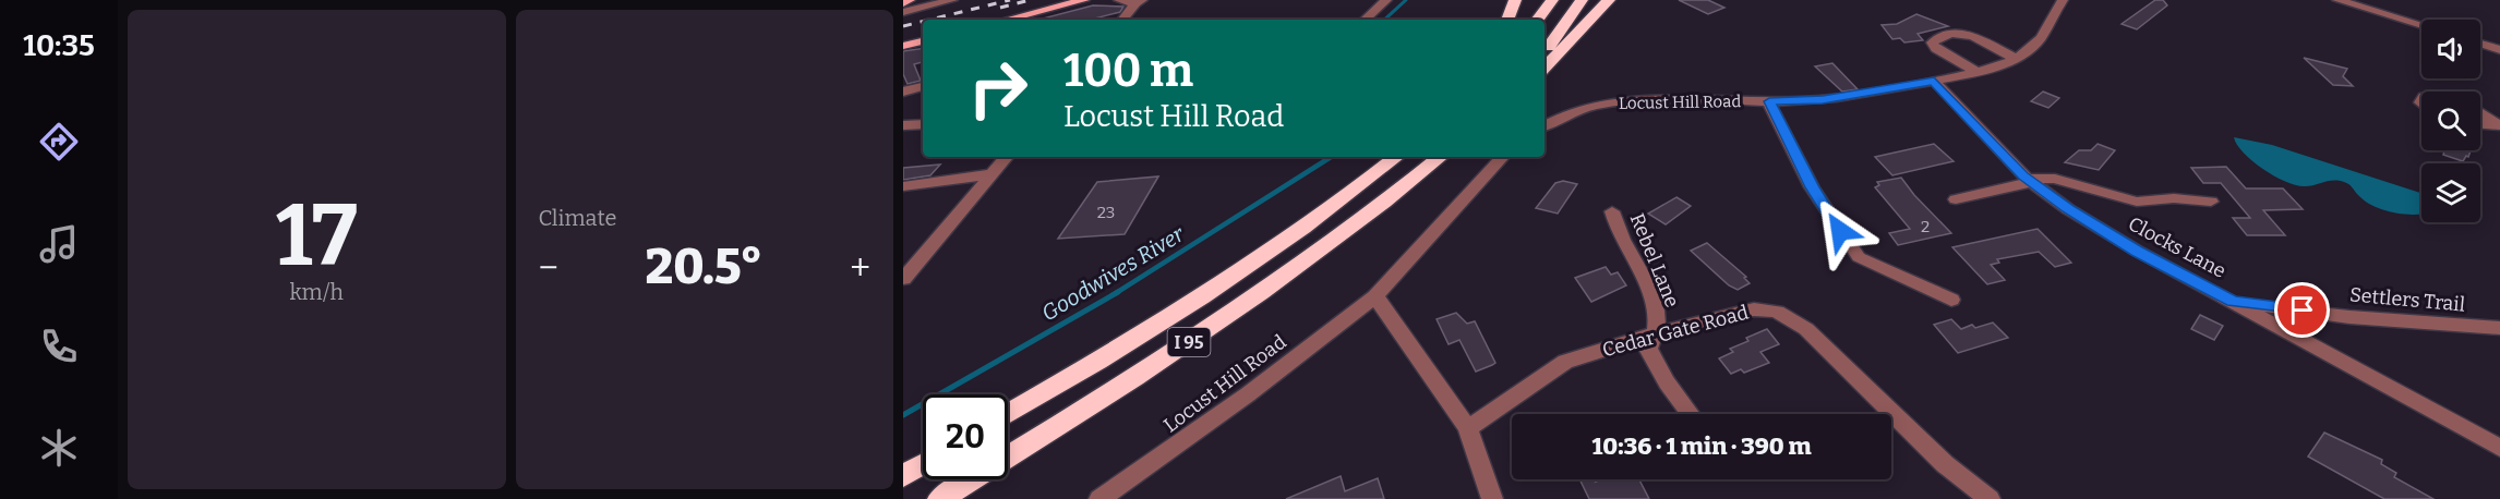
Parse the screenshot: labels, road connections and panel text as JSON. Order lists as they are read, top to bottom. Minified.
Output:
{"streets":{"highway":["I 95"],"street":["Locust Hill Road","Clocks Lane","Rebel Lane","Settlers Trail","Cedar Gate Road"]},"crossings":[["Locust Hill Road","Clocks Lane"],["Clocks Lane","Settlers Trail"],["Rebel Lane","Cedar Gate Road"]],"water":["Goodwives River"],"house_numbers":["23","2"],"page":{"tabs":"10:35","tile":[["17","km/h"],"Climate"],"turn":["100 m","Locust Hill Road"],"heat":["−","20.5°","+"],"limit":"20","trip":"10:36 · 1 min · 390 m"}}
